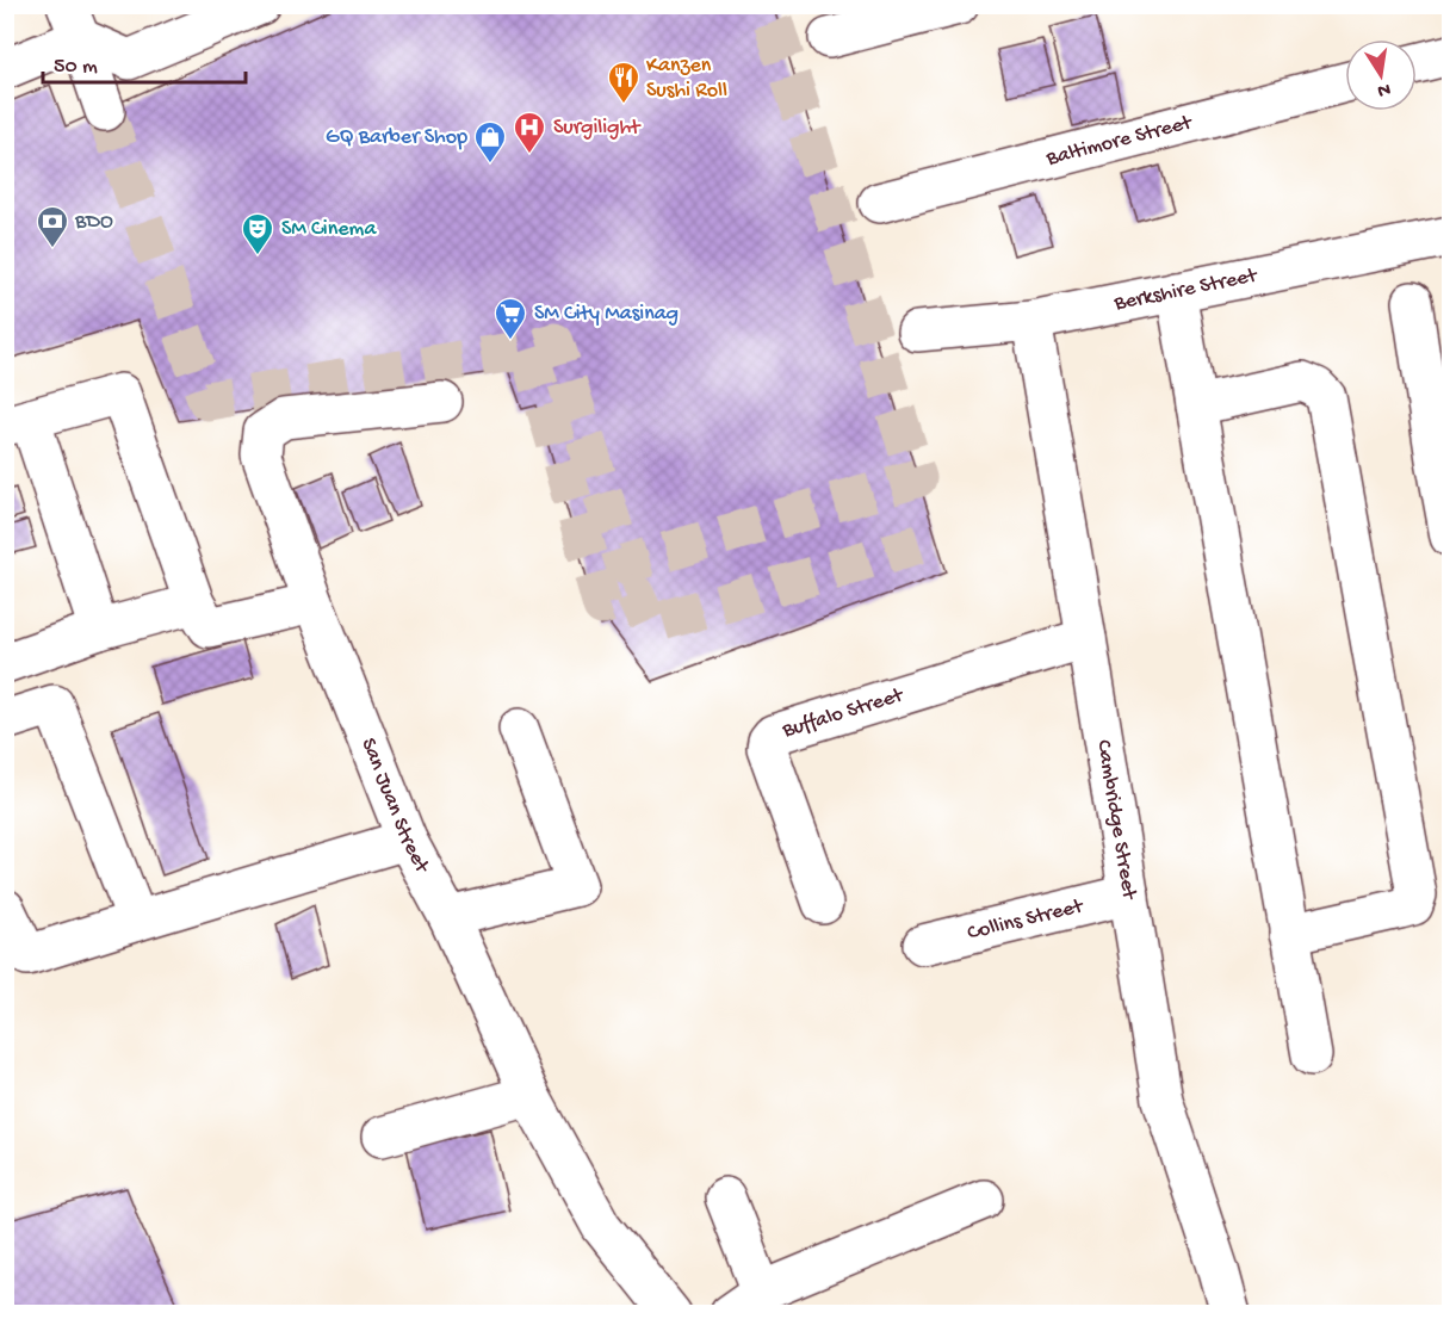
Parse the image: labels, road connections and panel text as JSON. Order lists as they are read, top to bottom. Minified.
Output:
{"streets":{"street":["Baltimore Street","Berkshire Street","Buffalo Street","San Juan Street","Cambridge Street","Collins Street"]},"crossings":[["Berkshire Street","Cambridge Street"],["Buffalo Street","Cambridge Street"],["Cambridge Street","Collins Street"]],"places":{"restaurant":["Kanzen Sushi Roll"],"hospital":["Surgilight"],"shop":["GQ Barber Shop"],"bank":["BDO"],"theatre":["SM Cinema"],"supermarket":["SM City Masinag"]},"scale_bar":"50 m","north":"bottom"}
